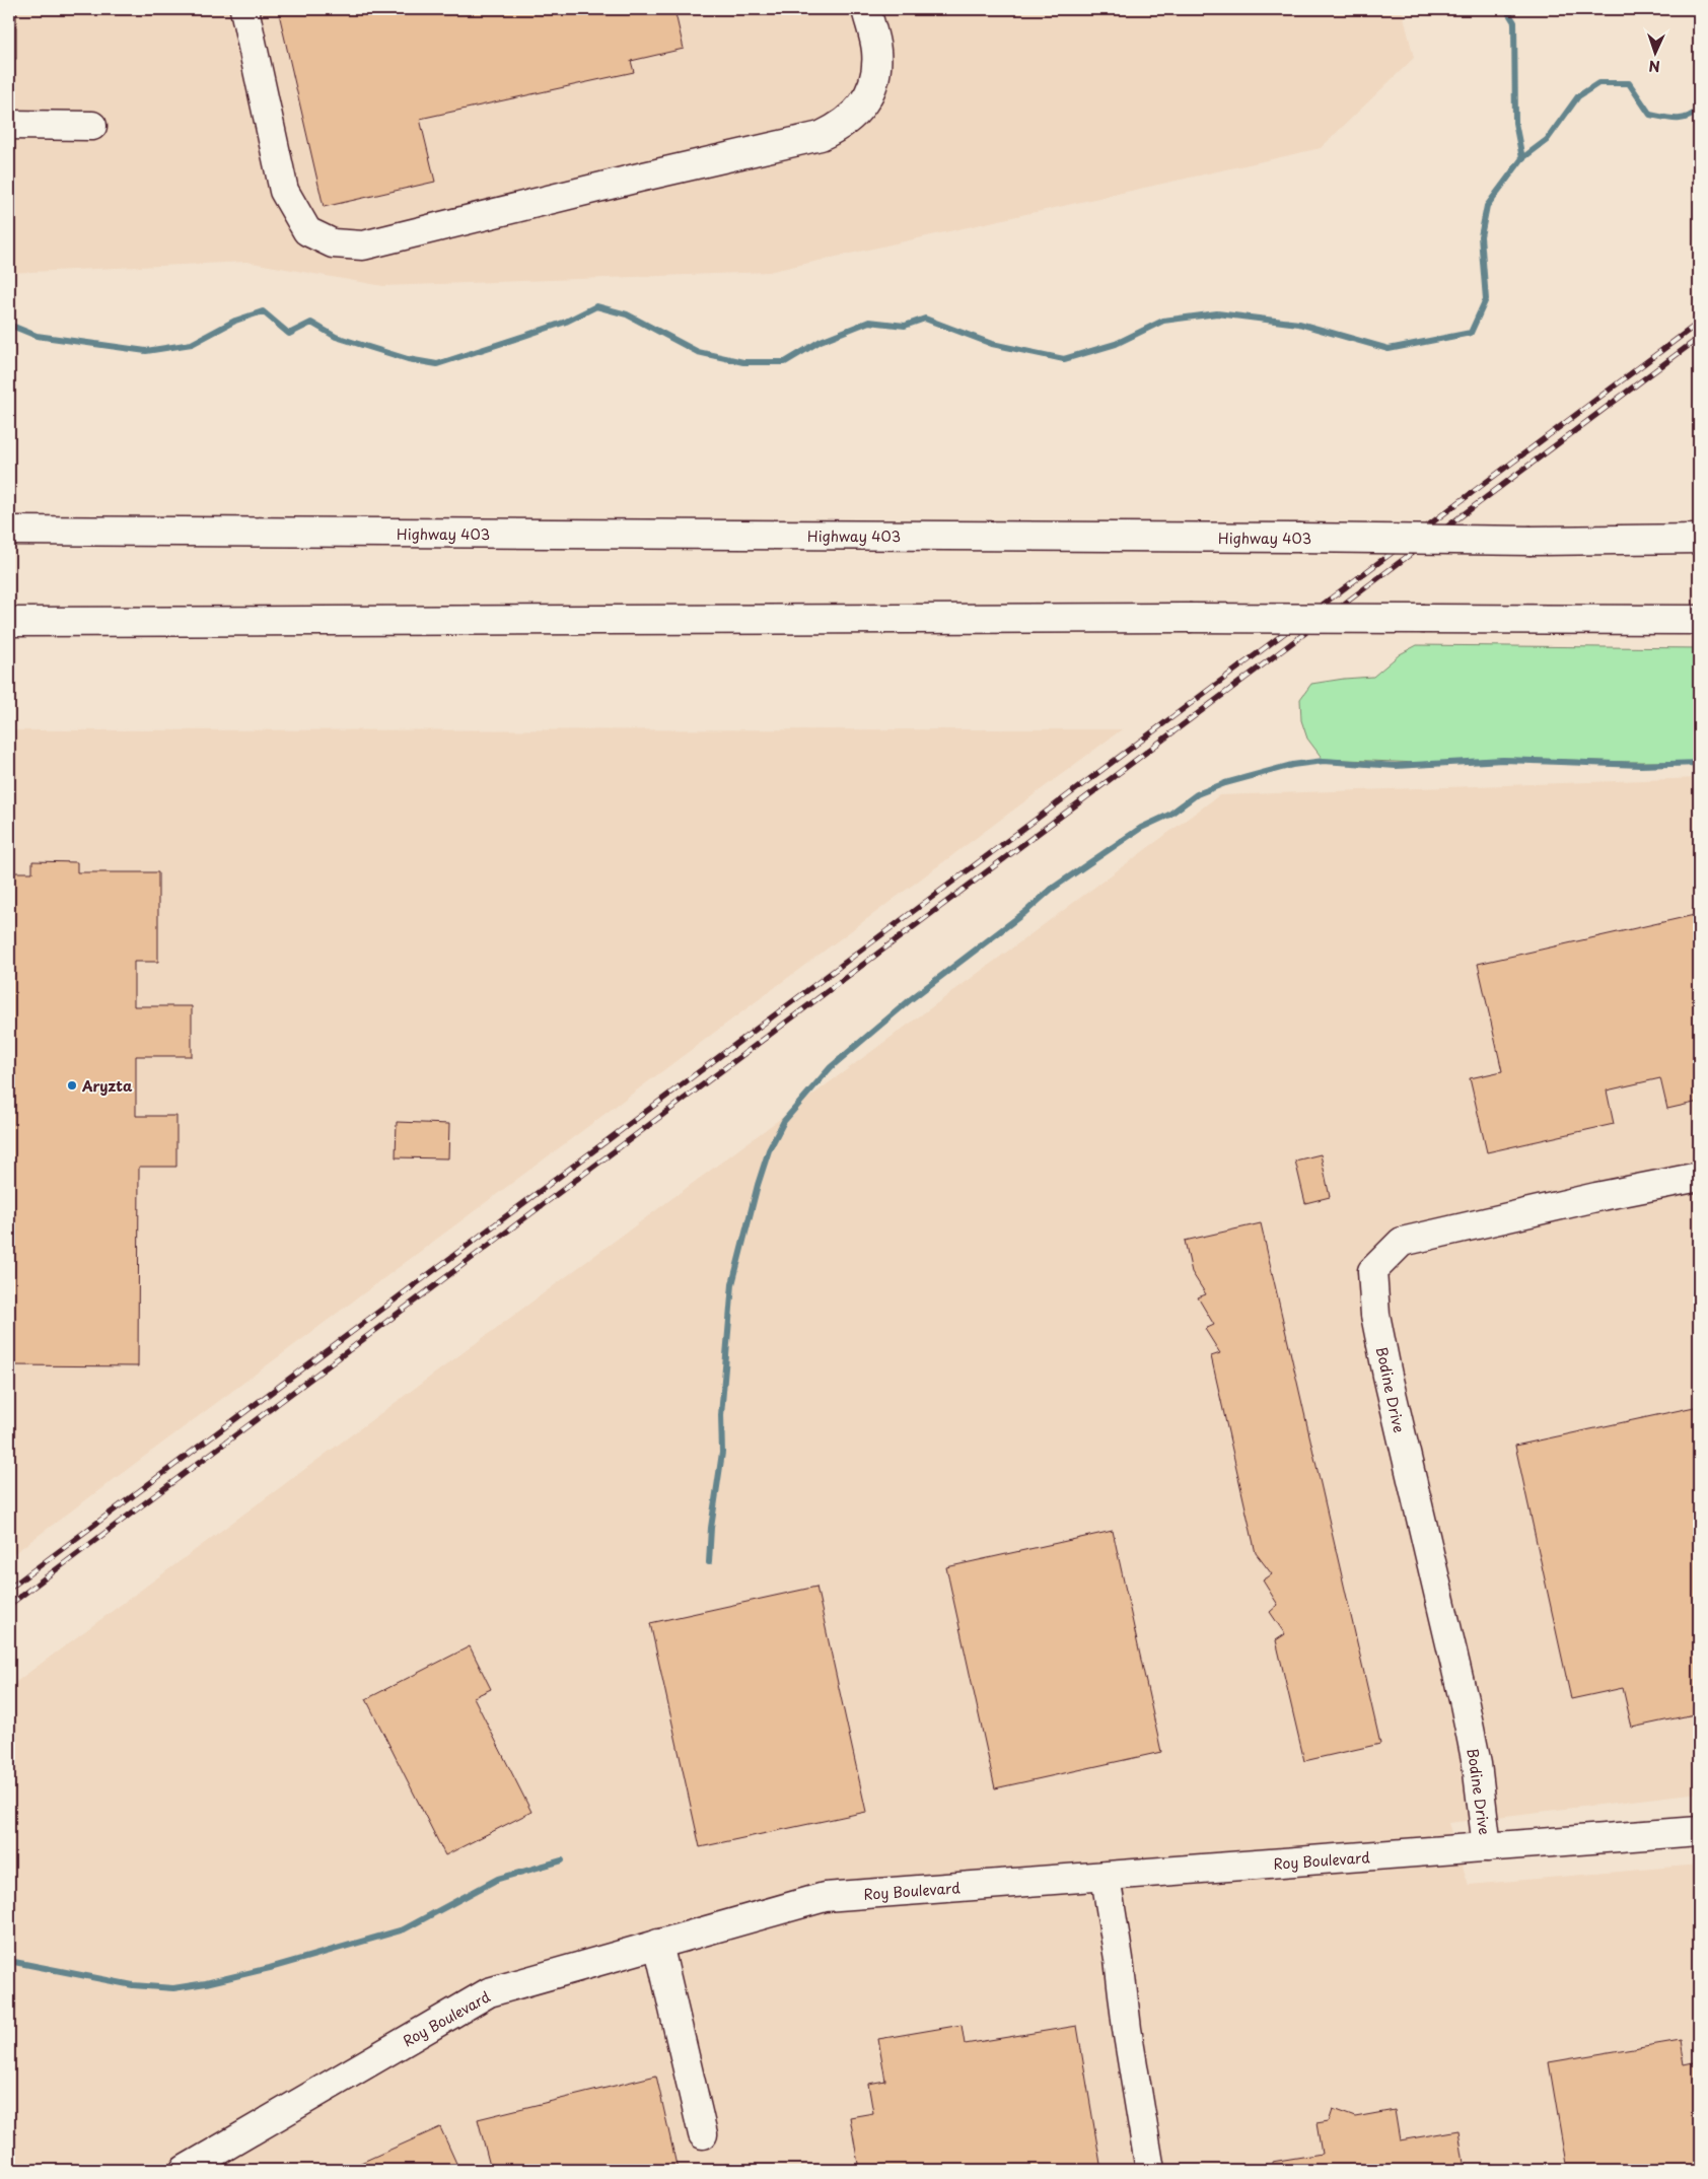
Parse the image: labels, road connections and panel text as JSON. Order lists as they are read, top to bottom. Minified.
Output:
{"streets":{"main road":["Highway 403","Bodine Drive","Roy Boulevard"]},"crossings":[["Bodine Drive","Roy Boulevard"]],"places":["Aryzta"],"north":"bottom"}
